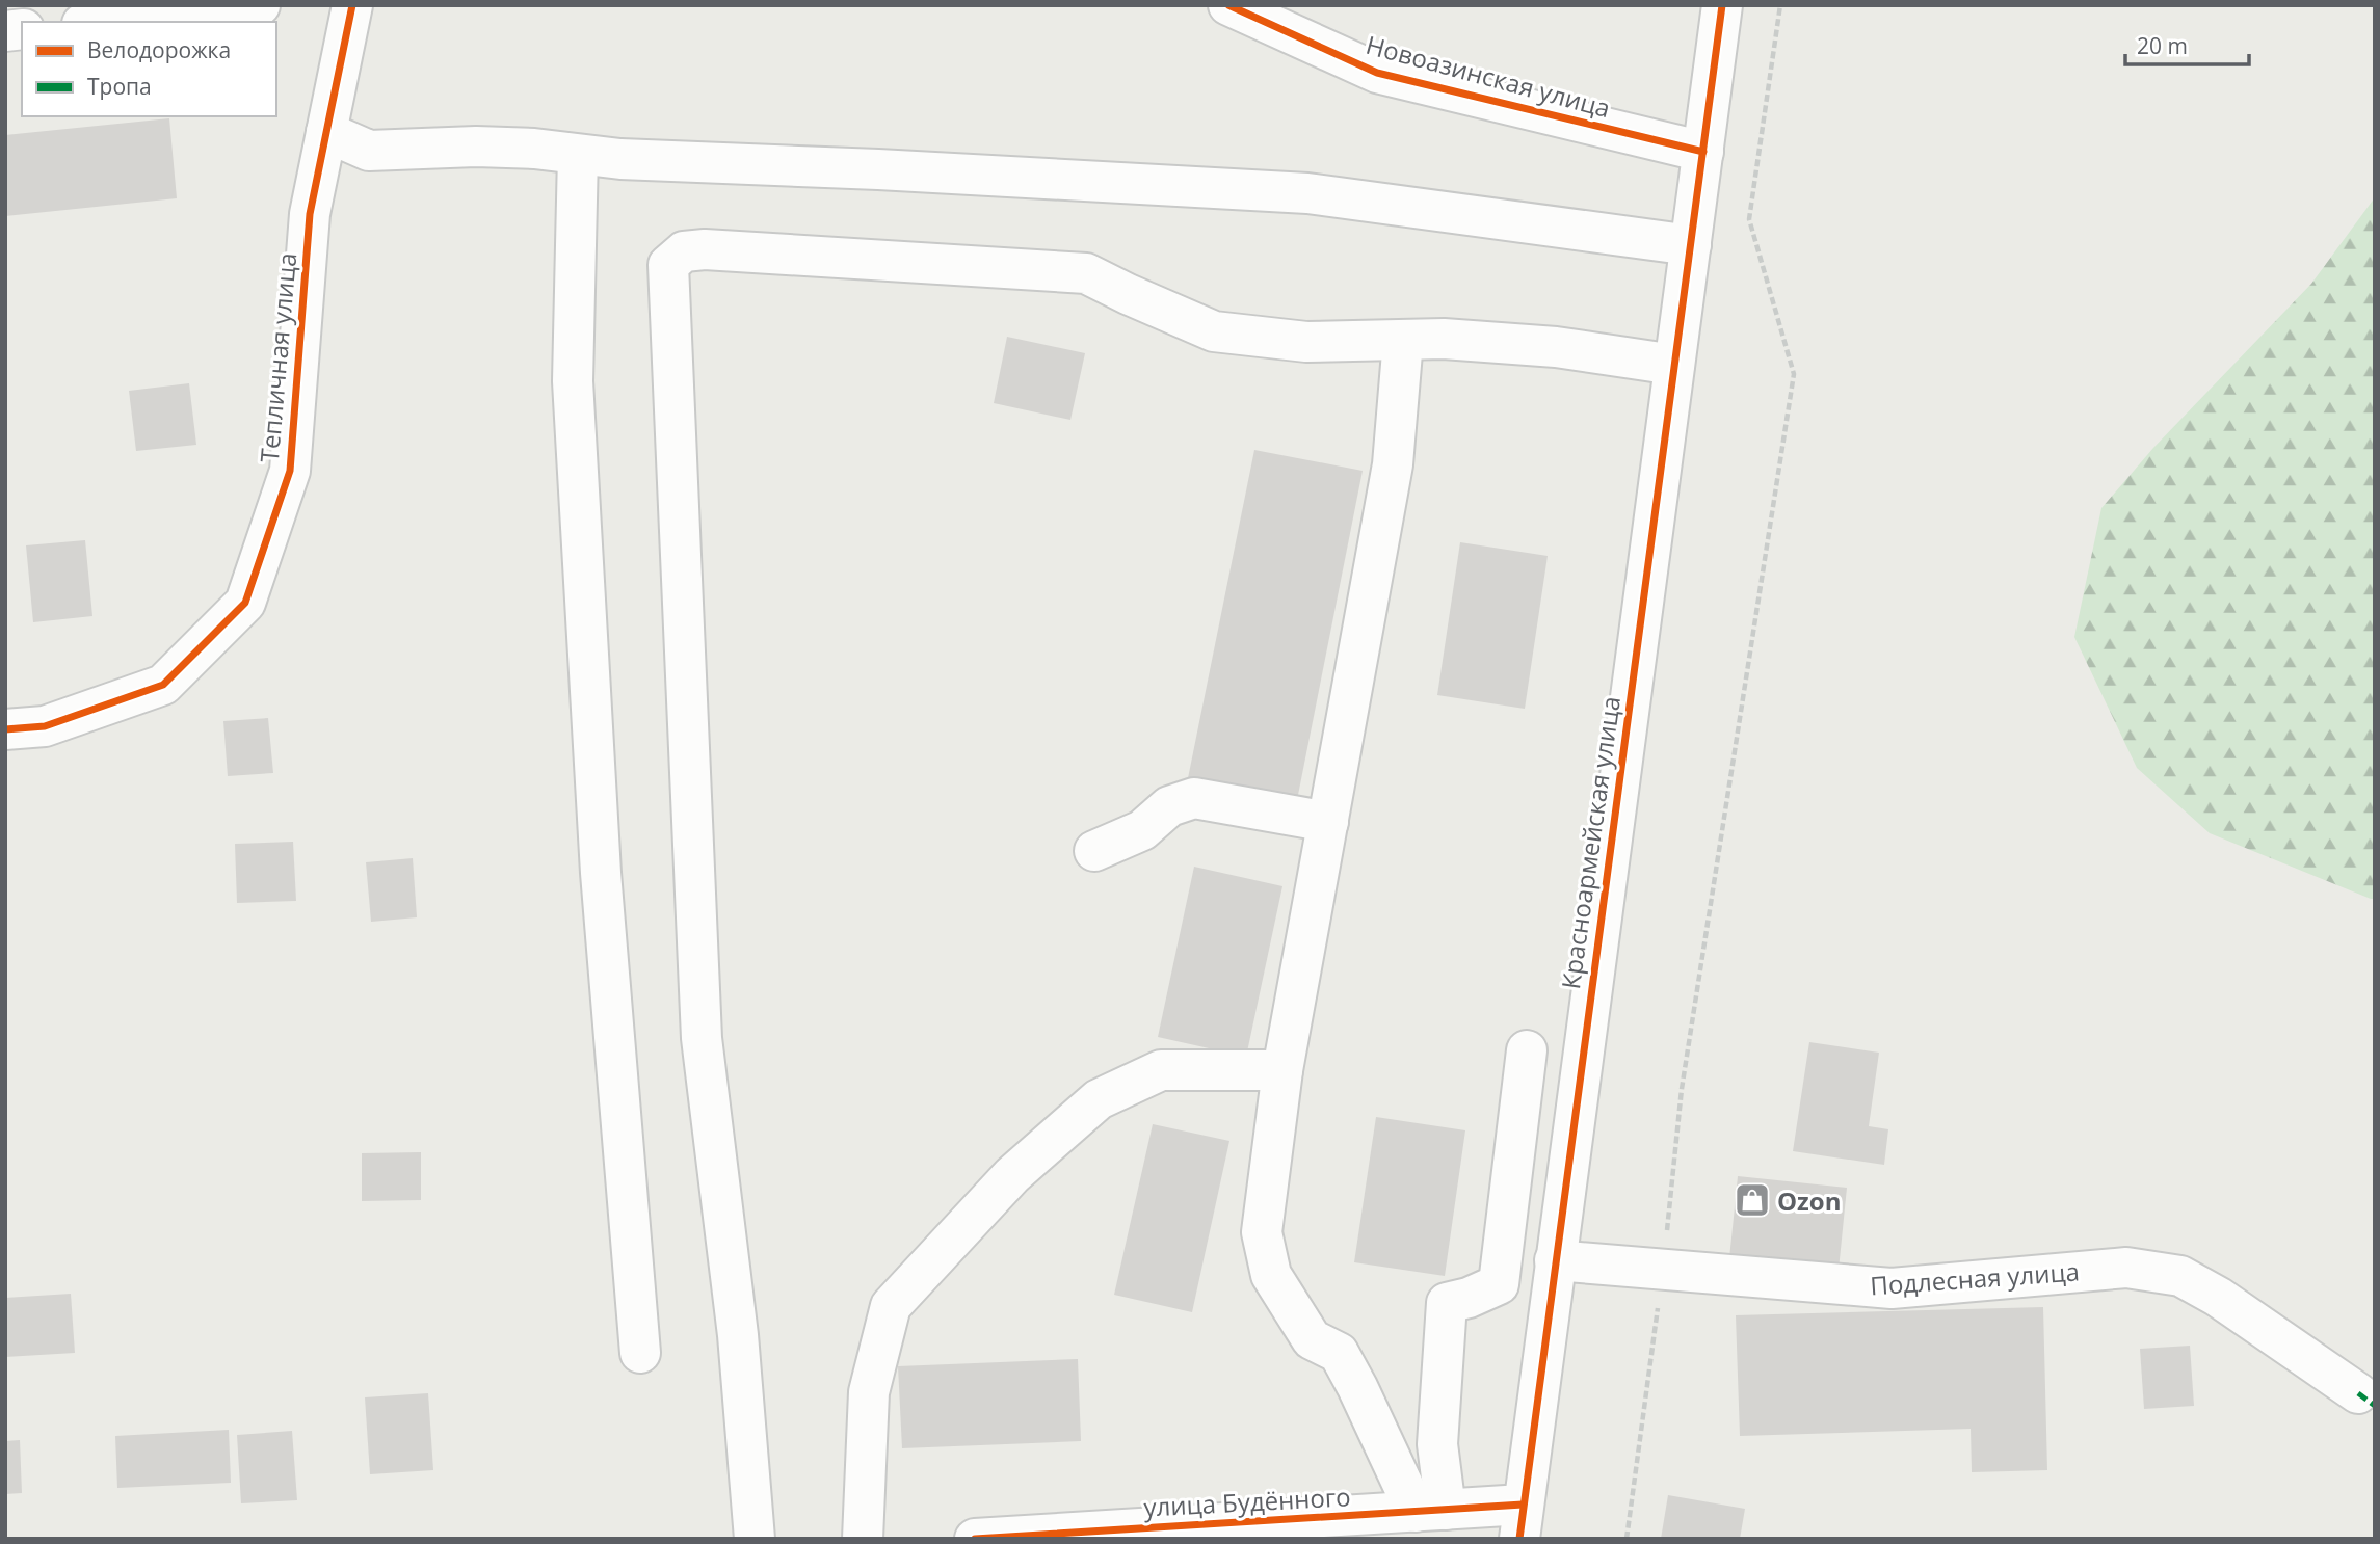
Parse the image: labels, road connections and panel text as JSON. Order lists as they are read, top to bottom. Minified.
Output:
{"streets":{"street":["Новоазинская улица","Тепличная улица","Красноармейская улица","Подлесная улица","улица Будённого"]},"crossings":[["Новоазинская улица","Красноармейская улица"],["Красноармейская улица","Подлесная улица"],["Красноармейская улица","улица Будённого"]],"places":{"shop":["Ozon"]},"legend":["Велодорожка","Тропа"],"scale_bar":"20 m"}
